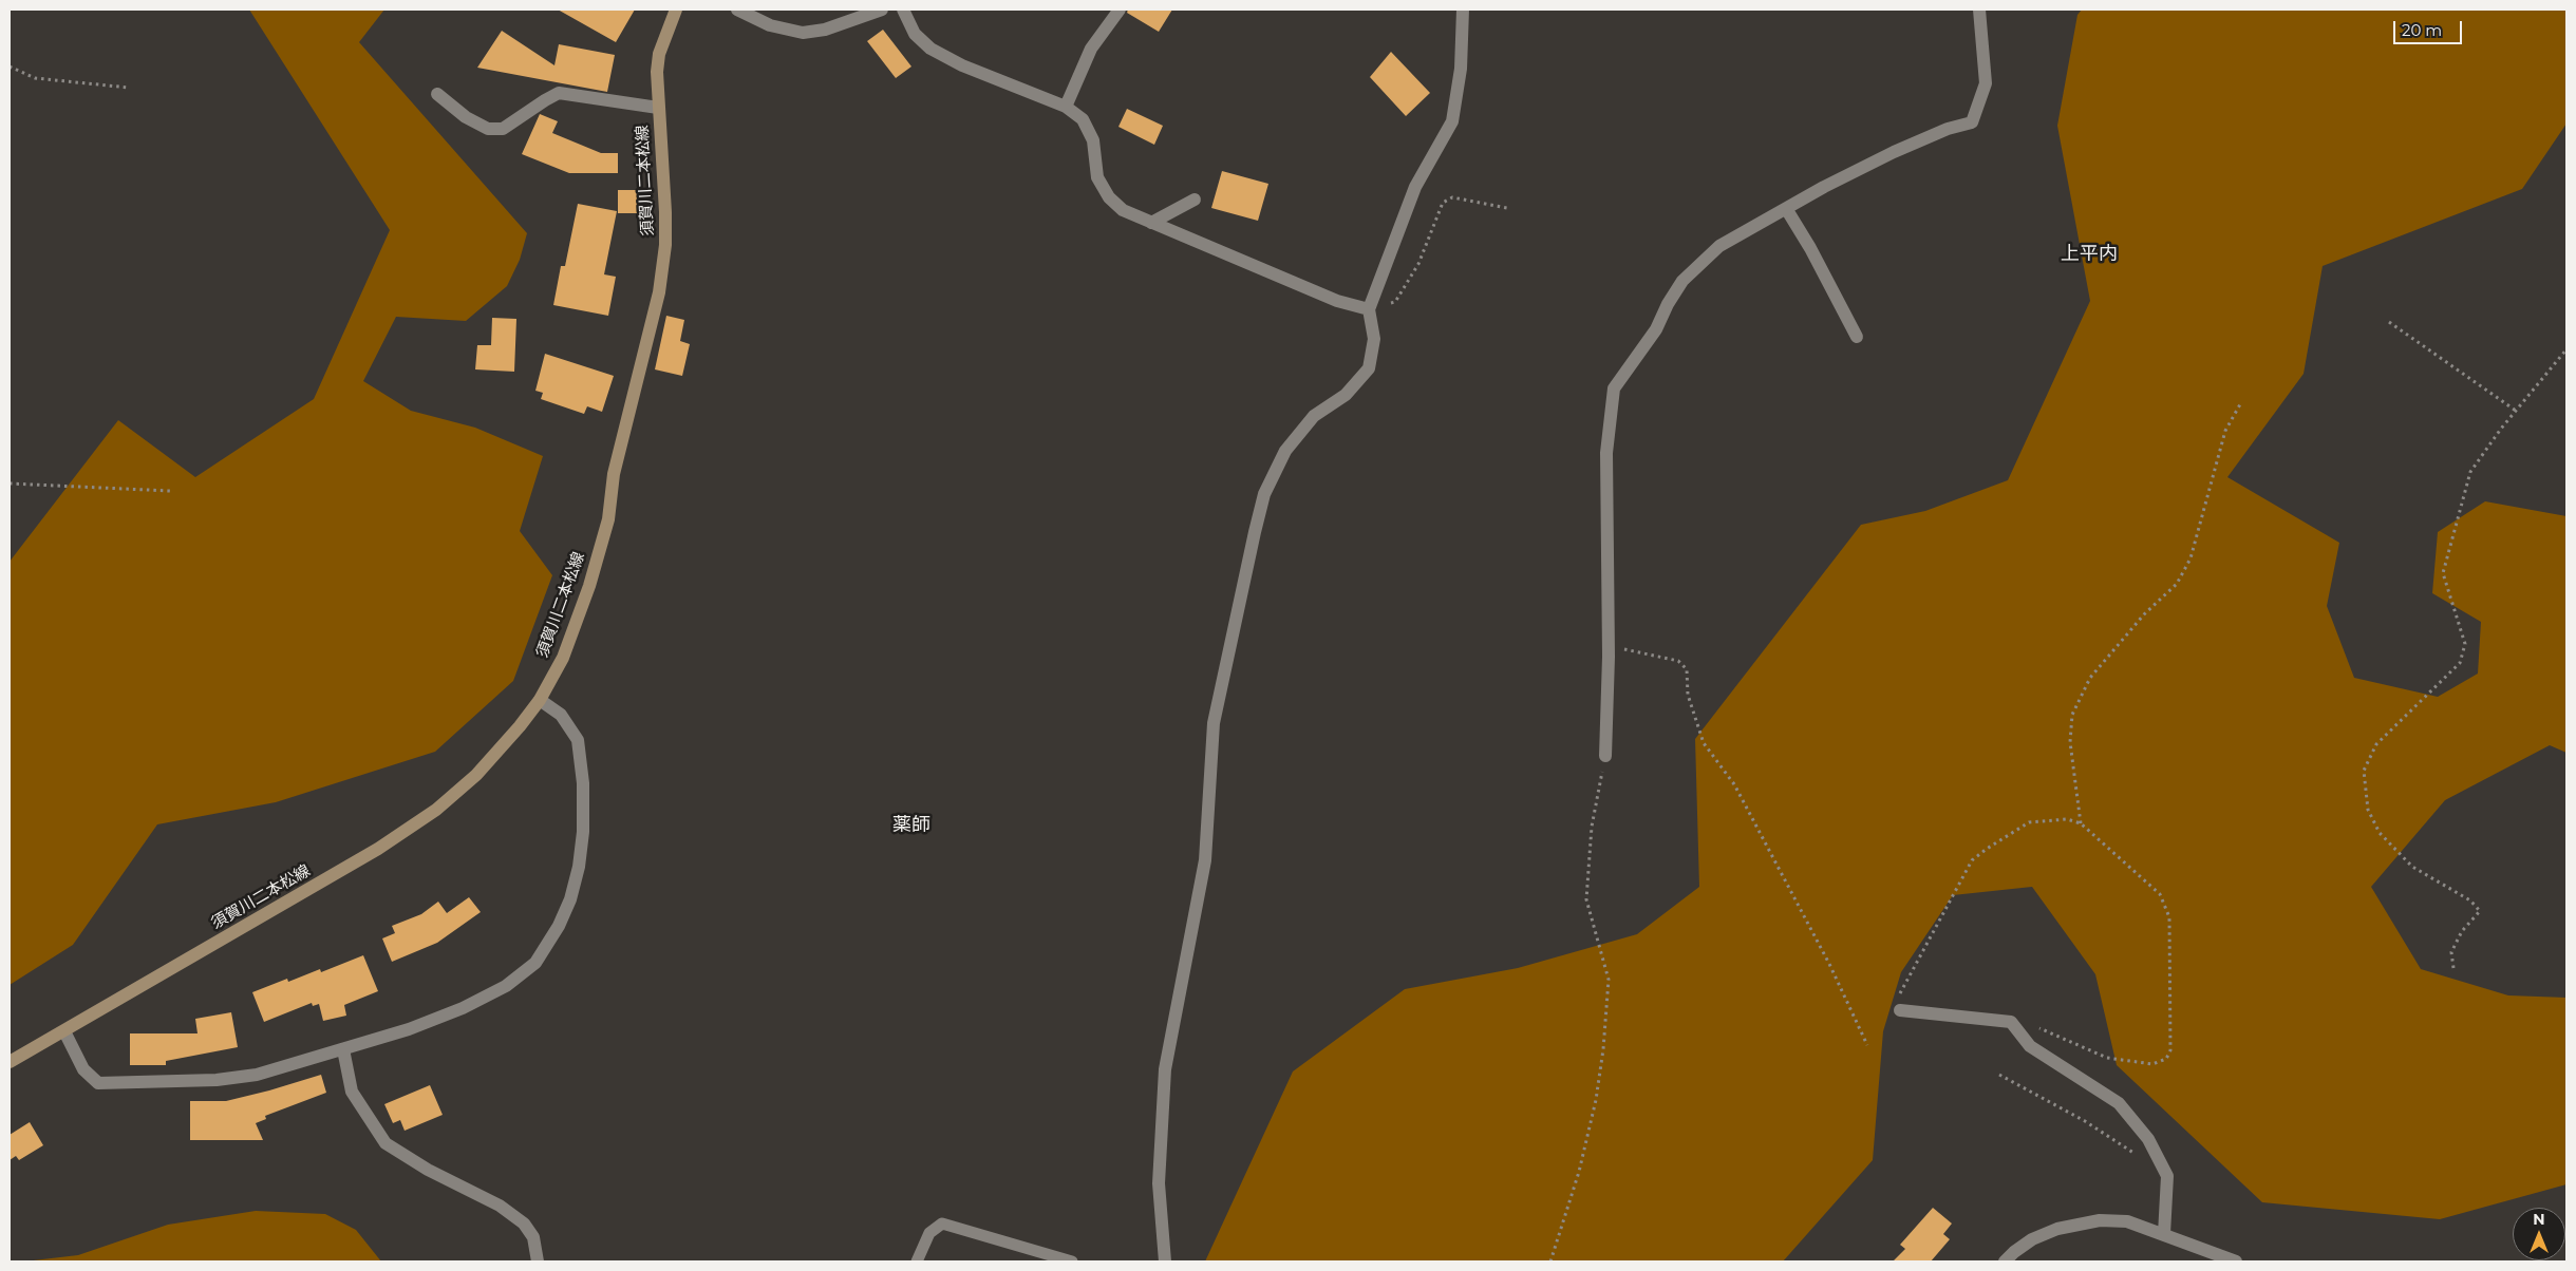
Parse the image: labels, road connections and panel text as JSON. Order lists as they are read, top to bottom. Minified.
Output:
{"streets":{"main road":["須賀川二本松線"]},"districts":["上平内","薬師"],"scale_bar":"20 m","north":"top"}
